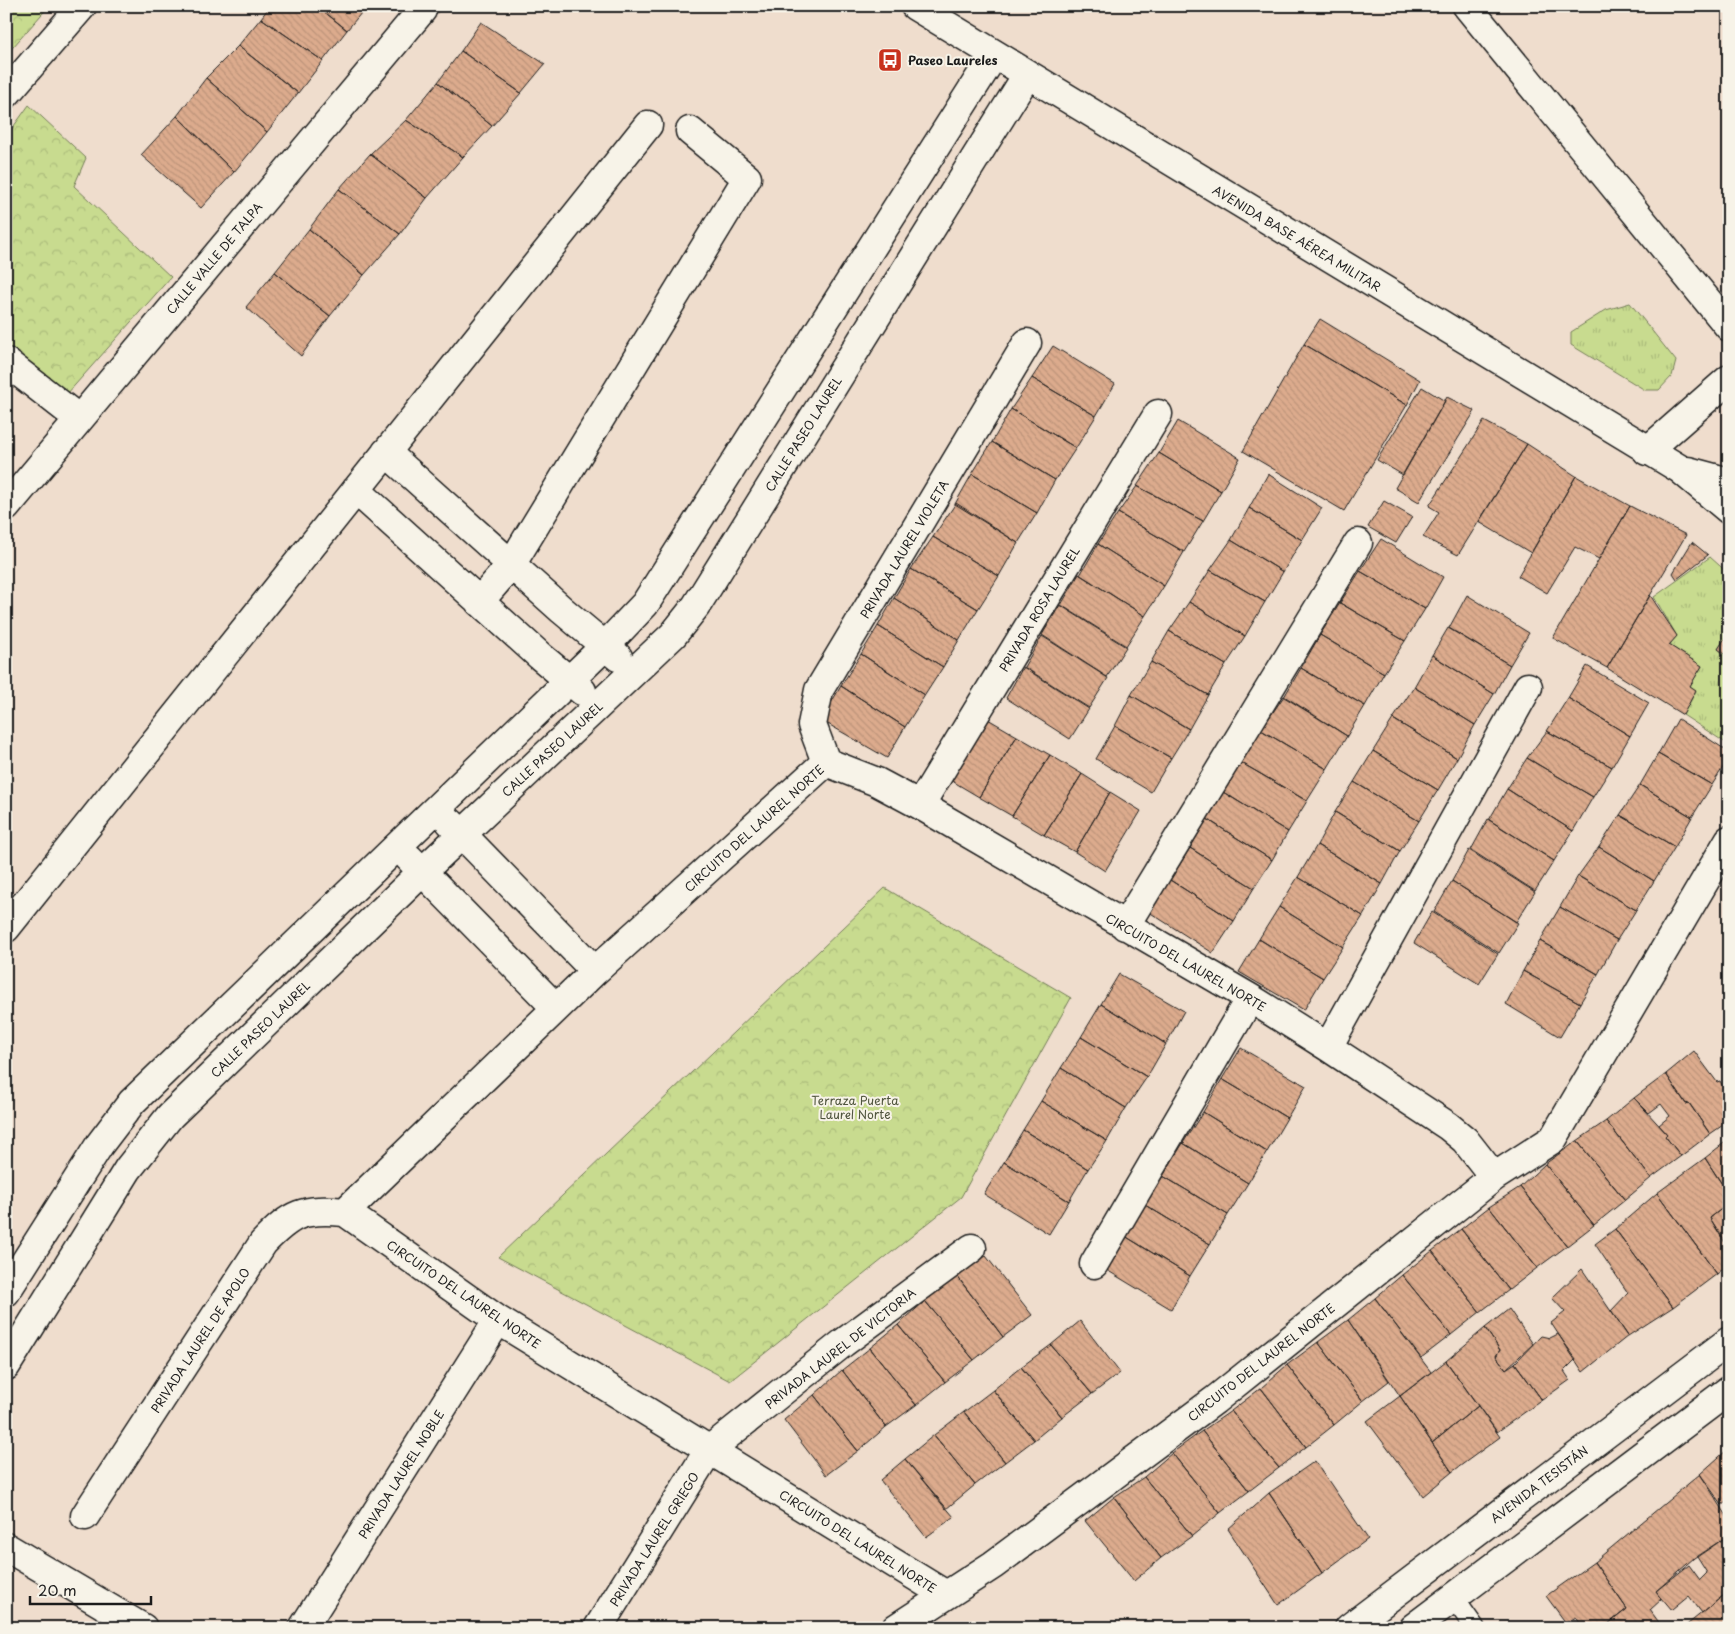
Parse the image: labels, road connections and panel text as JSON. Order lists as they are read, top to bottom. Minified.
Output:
{"streets":{"street":["AVENIDA BASE AÉREA MILITAR","CALLE VALLE DE TALPA","CALLE PASEO LAUREL","PRIVADA LAUREL VIOLETA","PRIVADA ROSA LAUREL","CIRCUITO DEL LAUREL NORTE","PRIVADA LAUREL DE APOLO","PRIVADA LAUREL DE VICTORIA","PRIVADA LAUREL NOBLE","AVENIDA TESISTÁN","PRIVADA LAUREL GRIEGO"]},"crossings":[["AVENIDA BASE AÉREA MILITAR","CALLE PASEO LAUREL"],["PRIVADA LAUREL VIOLETA","CIRCUITO DEL LAUREL NORTE"],["PRIVADA ROSA LAUREL","CIRCUITO DEL LAUREL NORTE"],["CIRCUITO DEL LAUREL NORTE","PRIVADA LAUREL DE APOLO"],["CIRCUITO DEL LAUREL NORTE","PRIVADA LAUREL DE VICTORIA"],["CIRCUITO DEL LAUREL NORTE","PRIVADA LAUREL NOBLE"],["CIRCUITO DEL LAUREL NORTE","PRIVADA LAUREL GRIEGO"],["PRIVADA LAUREL DE VICTORIA","PRIVADA LAUREL GRIEGO"]],"parks":["Terraza Puerta Laurel Norte"],"places":{"bus stop":["Paseo Laureles"]},"scale_bar":"20 m"}
